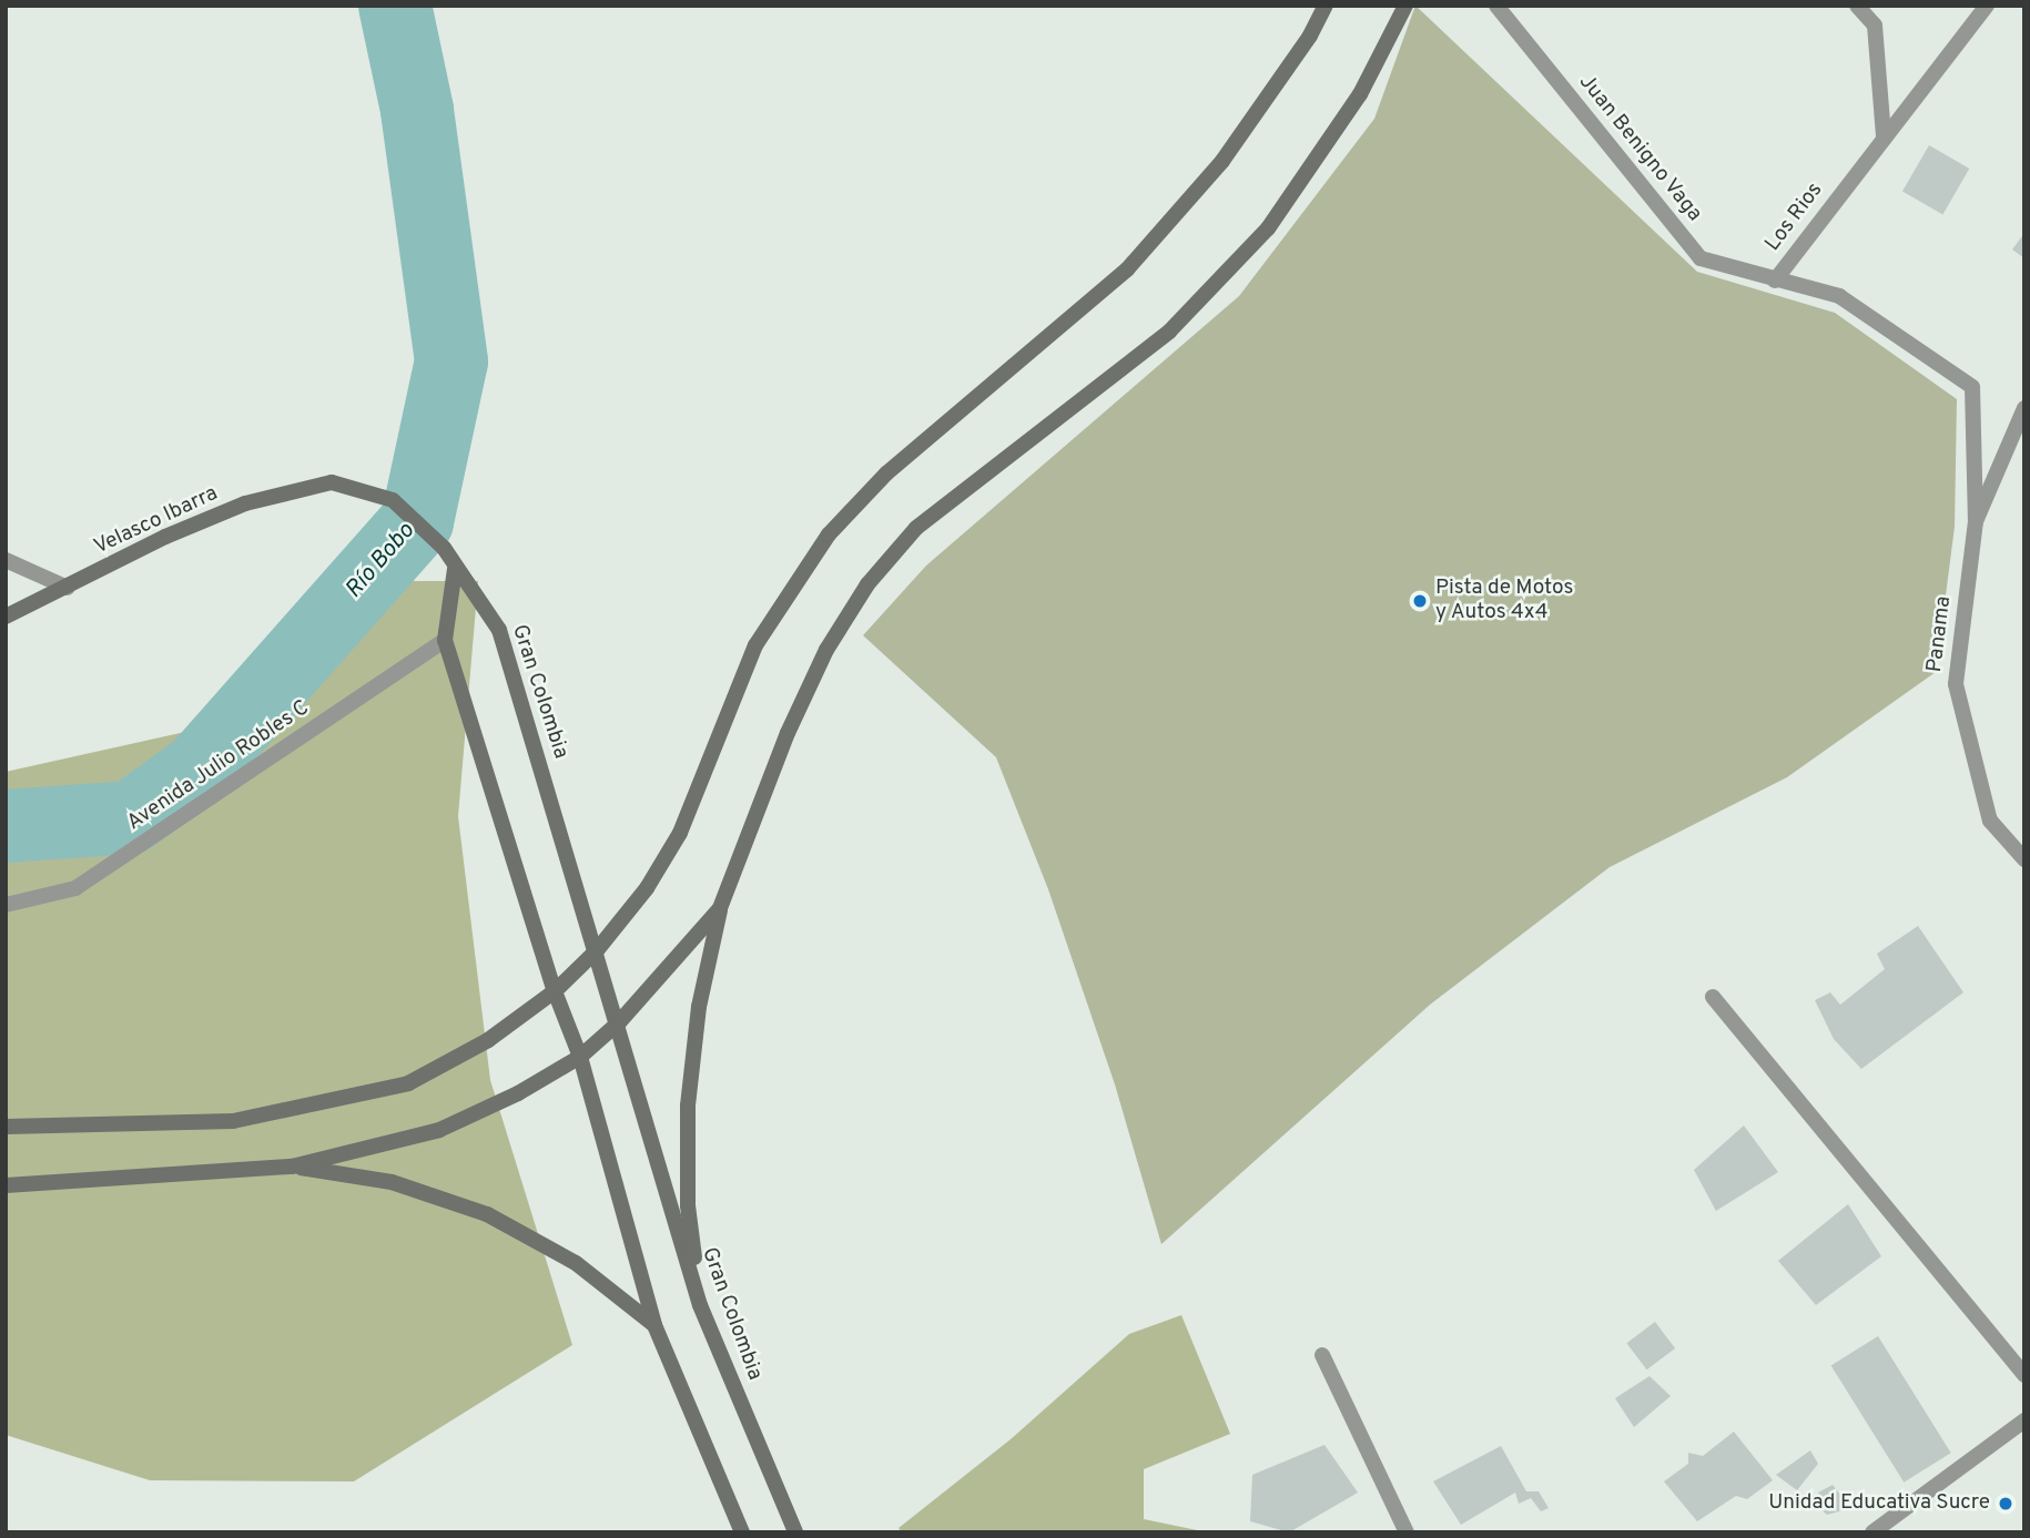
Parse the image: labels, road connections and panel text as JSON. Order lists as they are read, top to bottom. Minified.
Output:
{"streets":{"main road":["Velasco Ibarra","Gran Colombia"],"street":["Juan Benigno Vaga","Los Rios","Panama","Avenida Julio Robles C"]},"crossings":[["Juan Benigno Vaga","Los Rios"],["Los Rios","Panama"],["Velasco Ibarra","Gran Colombia"]],"water":["Río Bobo"],"places":["Pista de Motos y Autos 4x4","Unidad Educativa Sucre"]}
